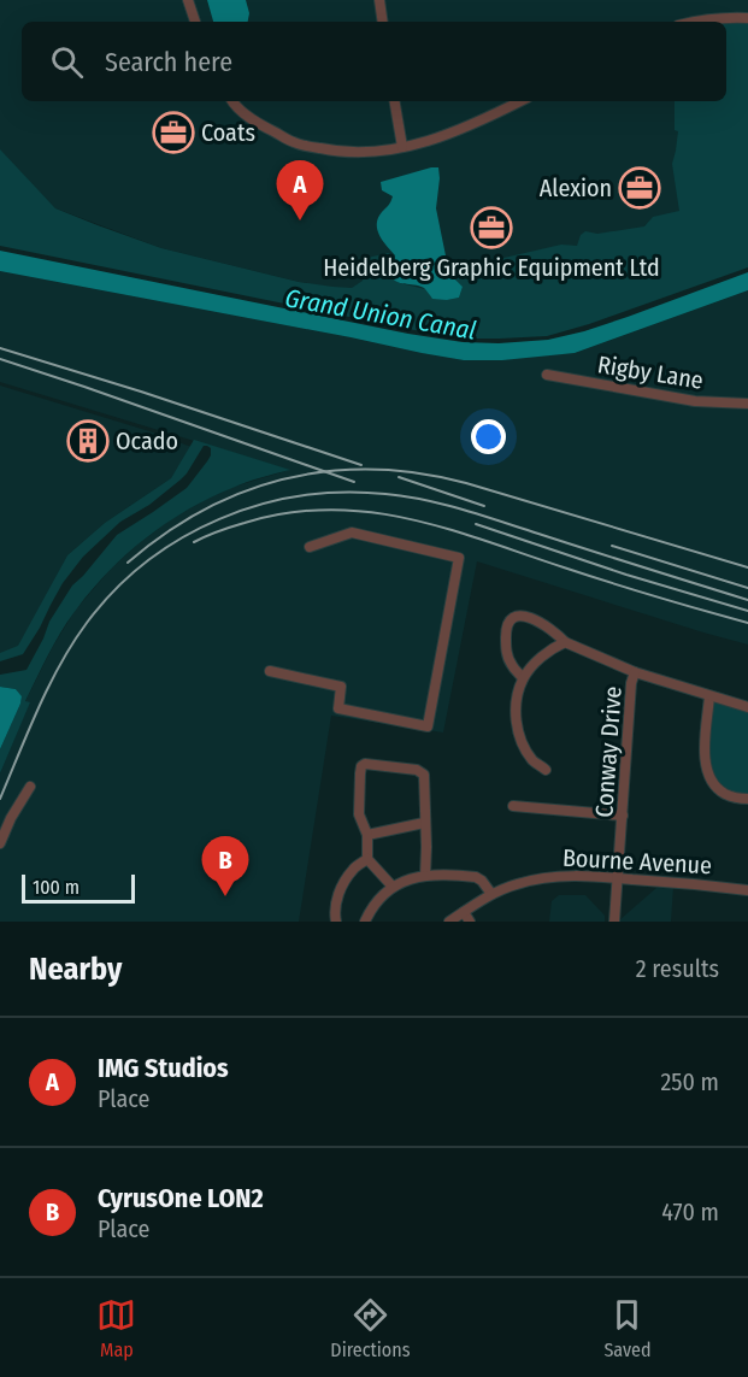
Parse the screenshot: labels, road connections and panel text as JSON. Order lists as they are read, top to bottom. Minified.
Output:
{"streets":{"street":["Rigby Lane","Conway Drive","Bourne Avenue"]},"crossings":[["Conway Drive","Bourne Avenue"]],"water":["Grand Union Canal"],"places":{"office":["Coats","Alexion","Heidelberg Graphic Equipment Ltd"],"building":["Ocado"]},"scale_bar":"100 m","page":{"search":"Search here","pins":["A","B"],"scale":"100 m","heading":["Nearby","2 results"],"list":[{"mark":"A","name":"IMG Studios","note":"Place","value":"250 m"},{"mark":"B","name":"CyrusOne LON2","note":"Place","value":"470 m"}],"nav":["Map","Directions","Saved"]}}
